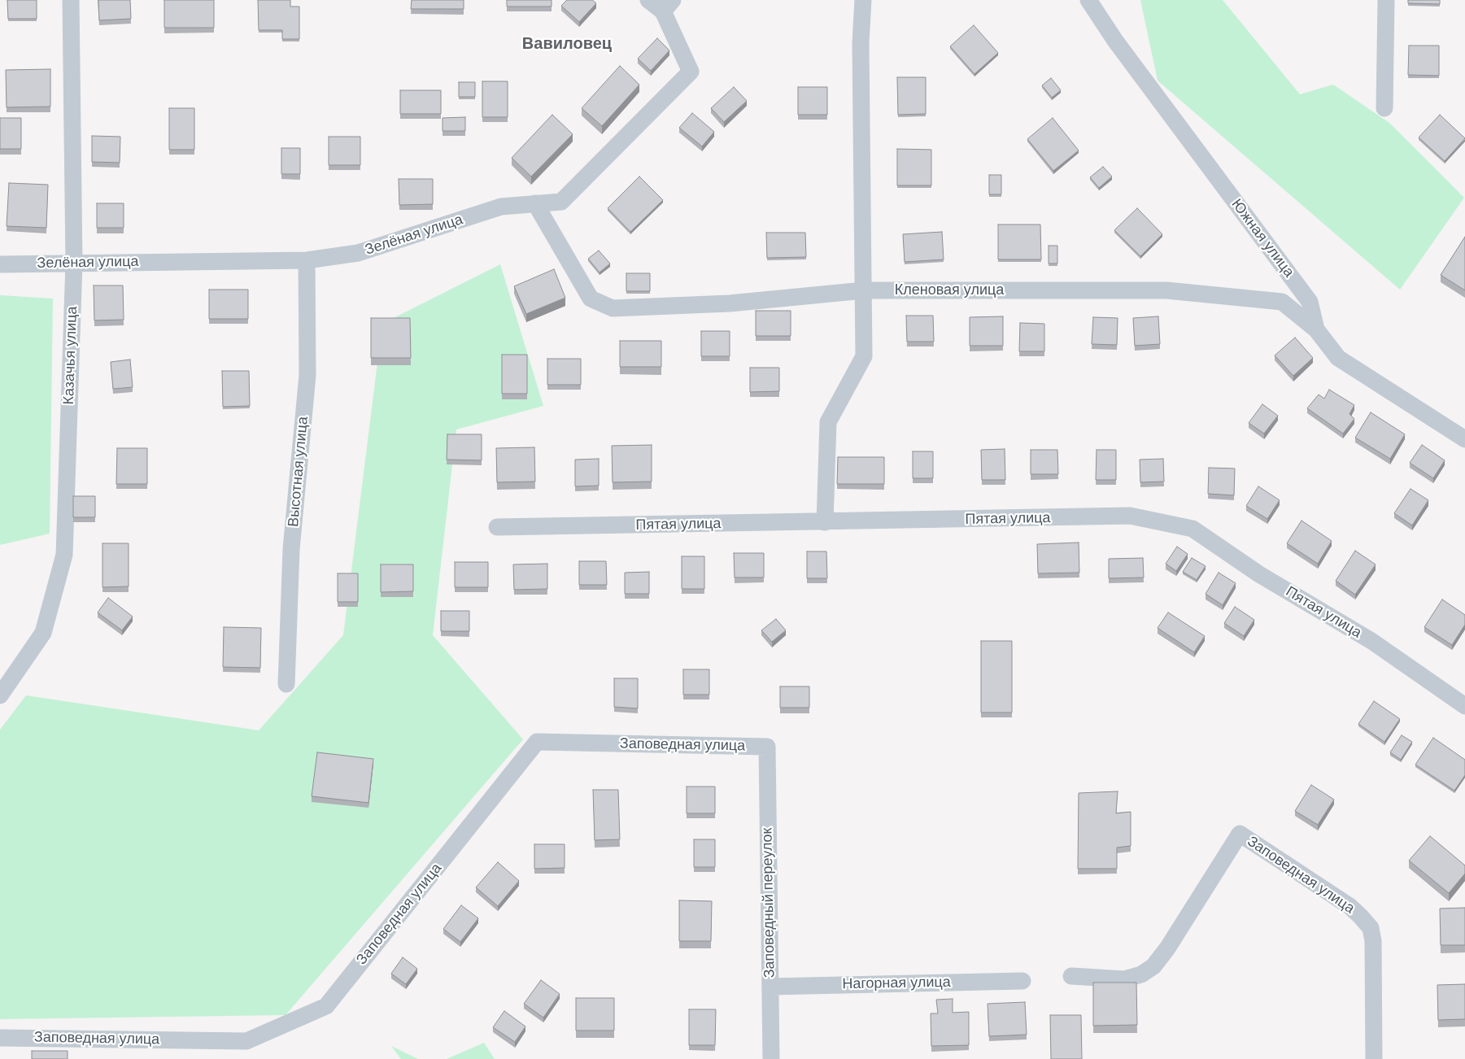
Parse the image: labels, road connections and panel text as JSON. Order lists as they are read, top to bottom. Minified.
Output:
{"streets":{"street":["Зелёная улица","Южная улица","Кленовая улица","Казачья улица","Высотная улица","Пятая улица","Заповедная улица","Заповедный переулок","Нагорная улица"]},"crossings":[["Зелёная улица","Кленовая улица"],["Зелёная улица","Казачья улица"],["Зелёная улица","Высотная улица"],["Южная улица","Кленовая улица"],["Заповедная улица","Заповедный переулок"],["Заповедный переулок","Нагорная улица"]],"districts":["Вавиловец"]}
